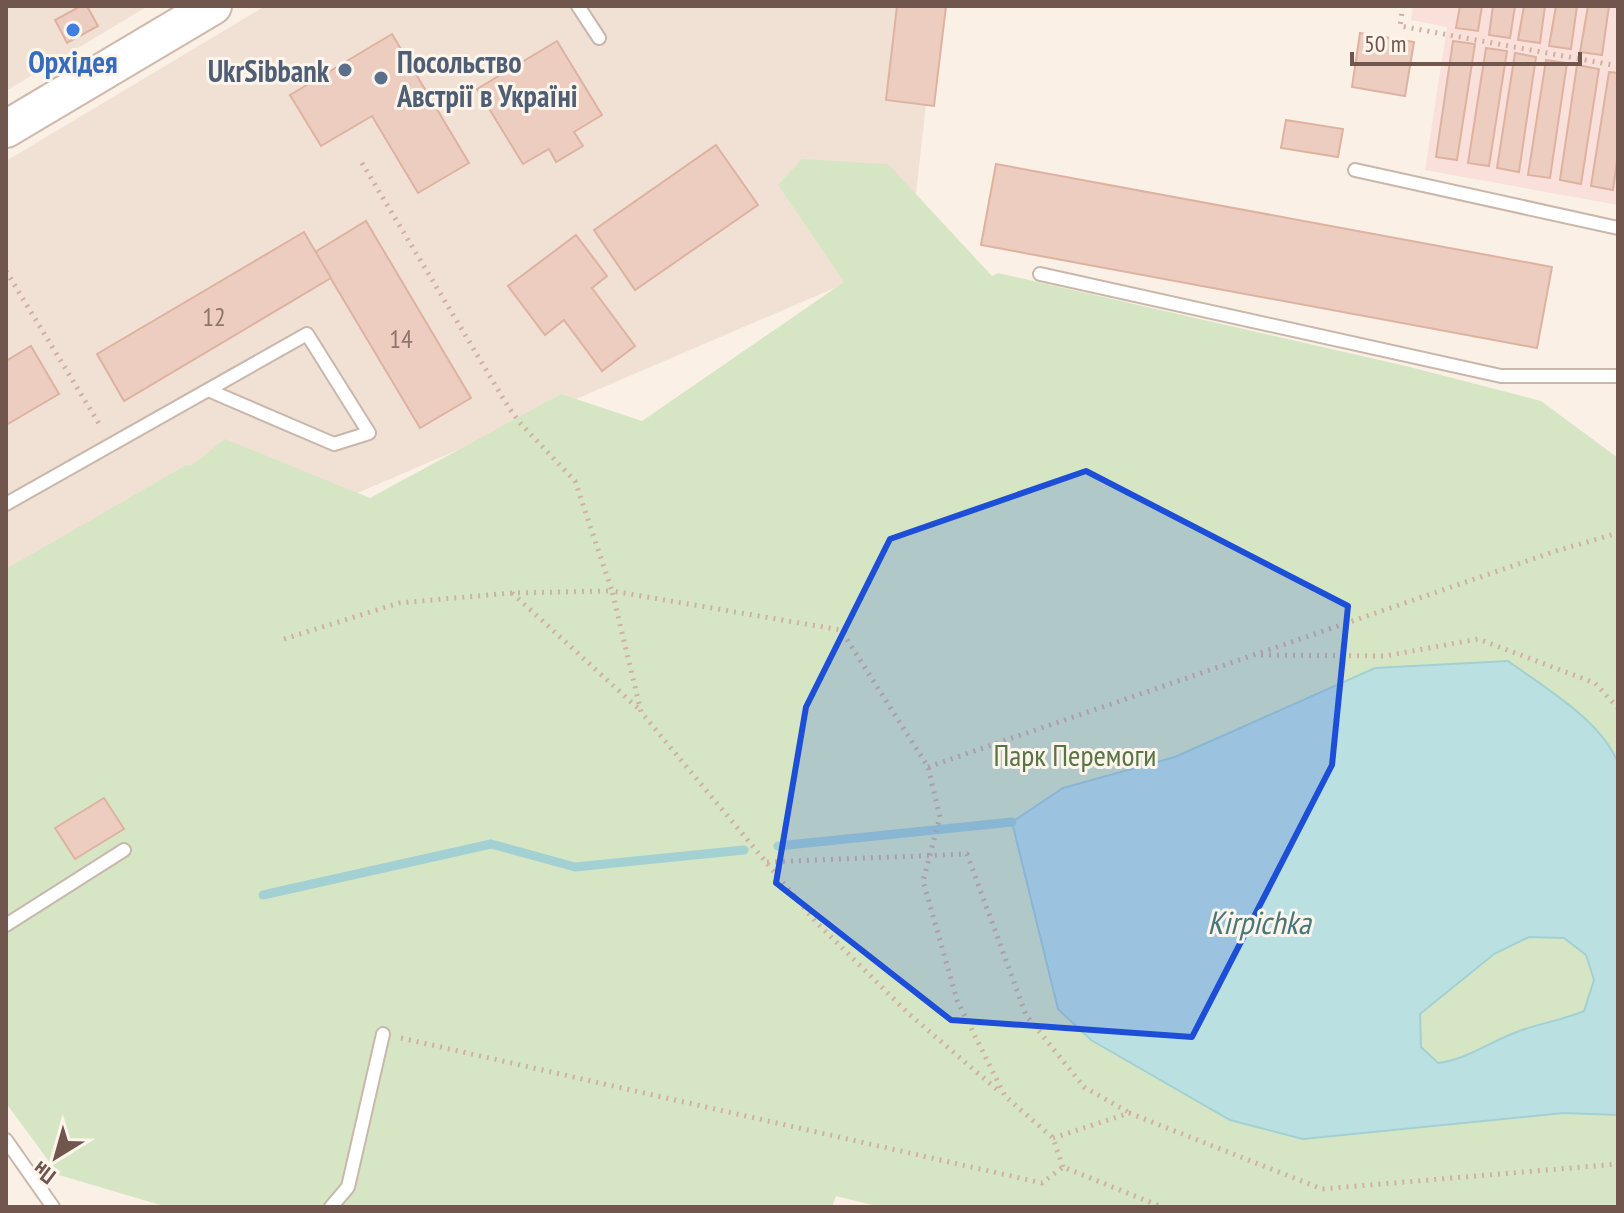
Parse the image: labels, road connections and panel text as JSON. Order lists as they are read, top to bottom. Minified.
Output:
{"water":["Kirpichka"],"parks":["Парк Перемоги"],"places":["Орхідея","UkrSibbank","Посольство Австрії в Україні"],"house_numbers":["12","14"],"scale_bar":"50 m","north":"bottom left"}
